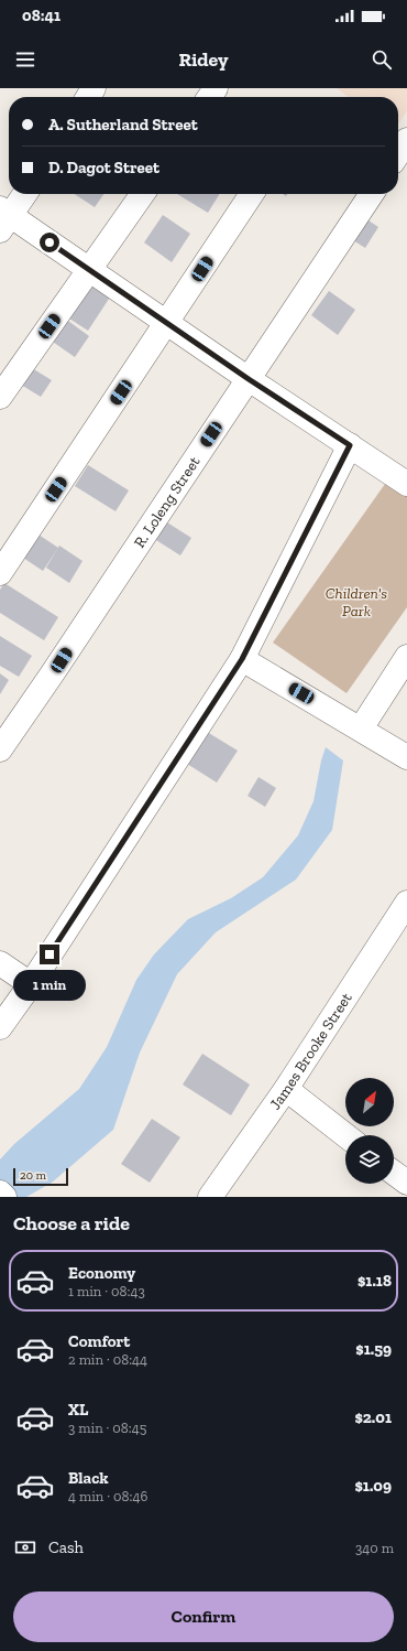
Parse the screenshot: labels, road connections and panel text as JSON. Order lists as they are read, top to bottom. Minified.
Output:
{"streets":{"street":["R. Loleng Street","James Brooke Street"]},"parks":["Children's Park"],"scale_bar":"20 m","north":"top right","page":{"status":"08:41","header":"Ridey","banner":["A. Sutherland Street","D. Dagot Street"],"bubble":"1 min","scale":"20 m","heading":"Choose a ride","list":[{"name":"Economy","note":"1 min · 08:43","value":"$1.18"},{"name":"Comfort","note":"2 min · 08:44","value":"$1.59"},{"name":"XL","note":"3 min · 08:45","value":"$2.01"},{"name":"Black","note":"4 min · 08:46","value":"$1.09"}],"pay":["Cash","340 m"],"buttons":"Confirm"}}
